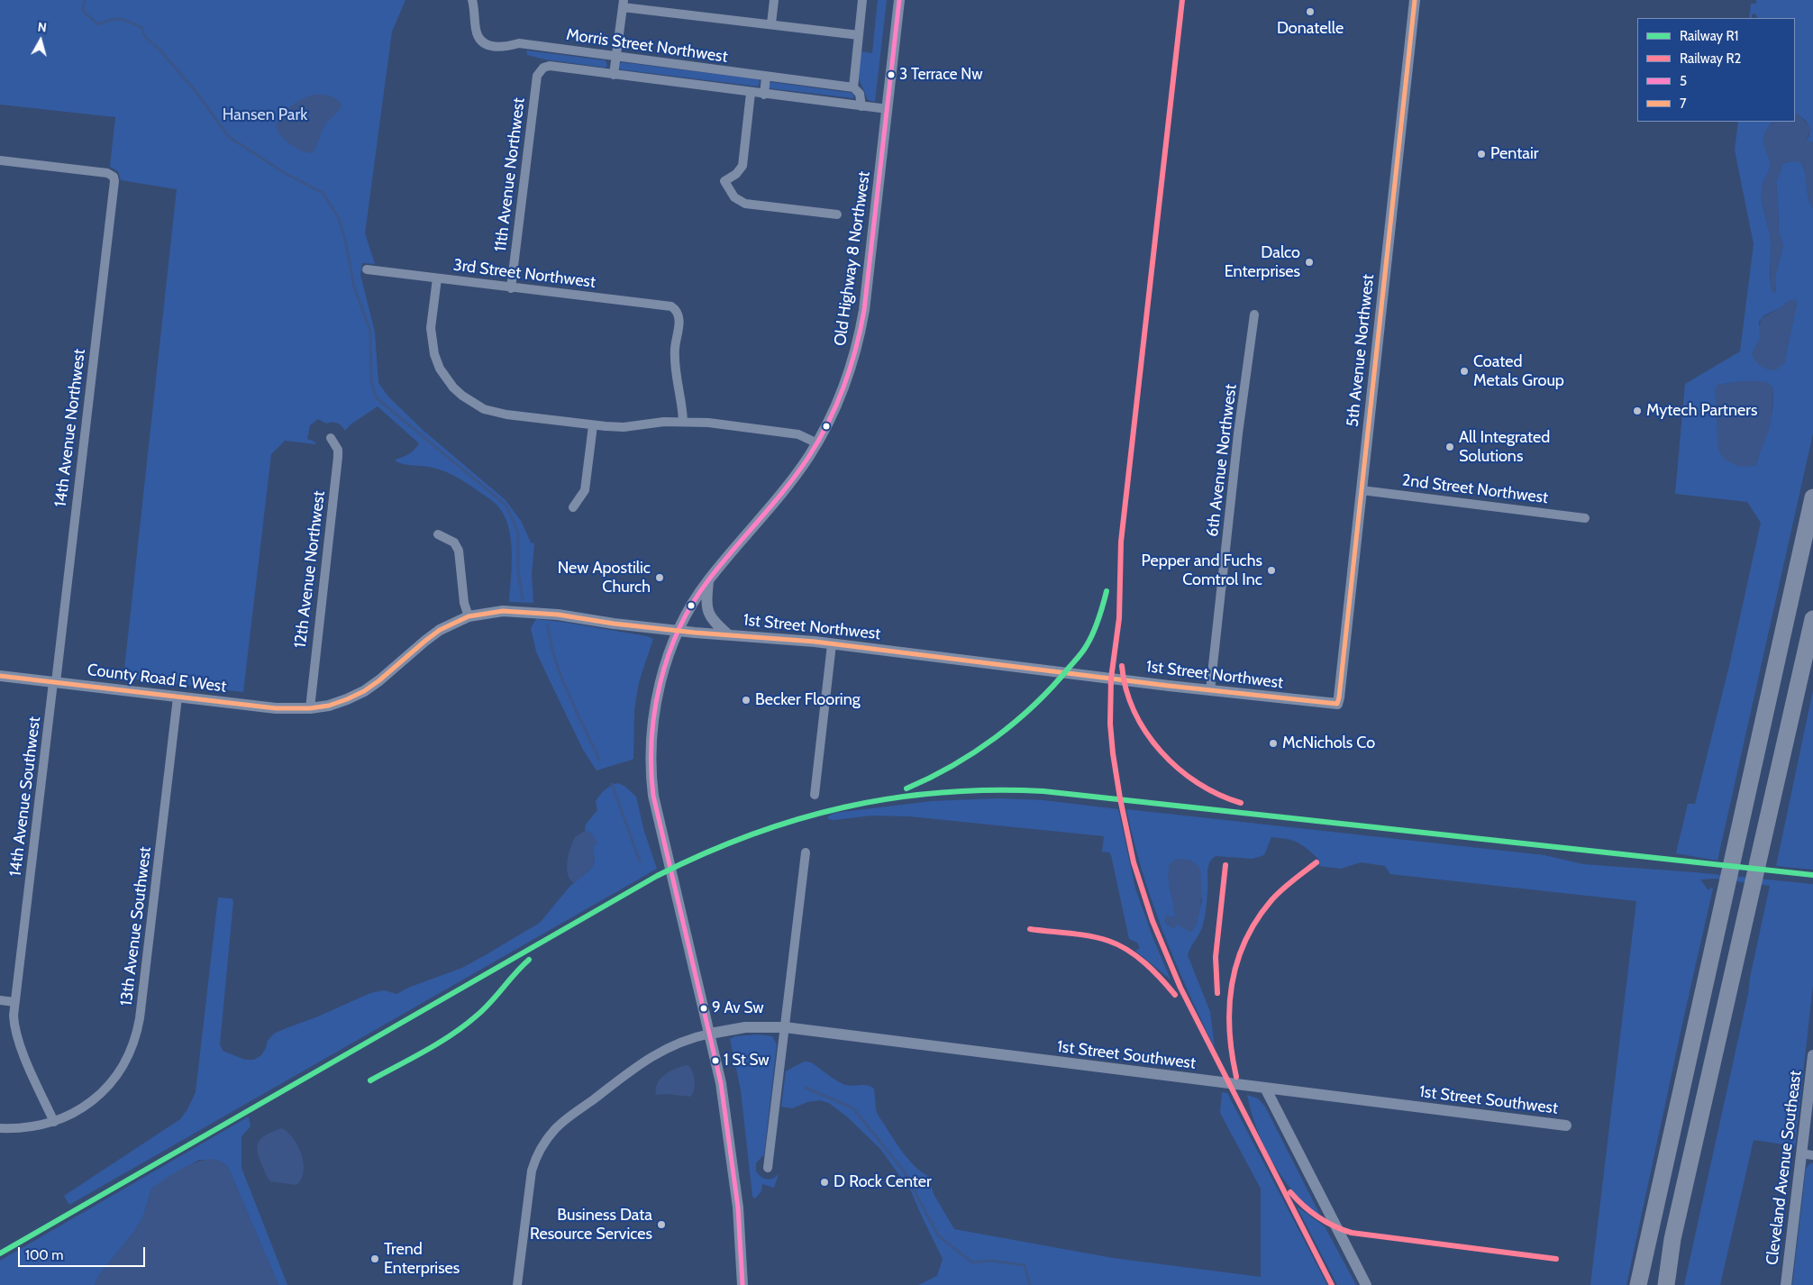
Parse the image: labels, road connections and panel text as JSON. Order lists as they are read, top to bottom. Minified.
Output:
{"streets":{"street":["Morris Street Northwest","11th Avenue Northwest","Old Highway 8 Northwest","3rd Street Northwest","5th Avenue Northwest","14th Avenue Northwest","6th Avenue Northwest","2nd Street Northwest","12th Avenue Northwest","1st Street Northwest","County Road E West","14th Avenue Southwest","13th Avenue Southwest","1st Street Southwest","Cleveland Avenue Southeast"]},"crossings":[["11th Avenue Northwest","3rd Street Northwest"],["Old Highway 8 Northwest","1st Street Northwest"],["Old Highway 8 Northwest","1st Street Southwest"],["5th Avenue Northwest","2nd Street Northwest"],["5th Avenue Northwest","1st Street Northwest"],["14th Avenue Northwest","County Road E West"],["14th Avenue Northwest","14th Avenue Southwest"],["6th Avenue Northwest","1st Street Northwest"],["12th Avenue Northwest","1st Street Northwest"],["12th Avenue Northwest","County Road E West"],["1st Street Northwest","County Road E West"],["County Road E West","14th Avenue Southwest"],["County Road E West","13th Avenue Southwest"],["14th Avenue Southwest","13th Avenue Southwest"]],"parks":["Hansen Park"],"places":["Donatelle","3 Terrace Nw","Pentair","Dalco Enterprises","Coated Metals Group","Mytech Partners","All Integrated Solutions","Pepper and Fuchs Comtrol Inc","New Apostilic Church","Becker Flooring","McNichols Co","9 Av Sw","1 St Sw","D Rock Center","Business Data Resource Services","Trend Enterprises"],"lines":["rail line R2","transit line 5","transit line 7","rail line R1"],"legend":["Railway R1","Railway R2","5","7"],"scale_bar":"100 m","north":"top"}
